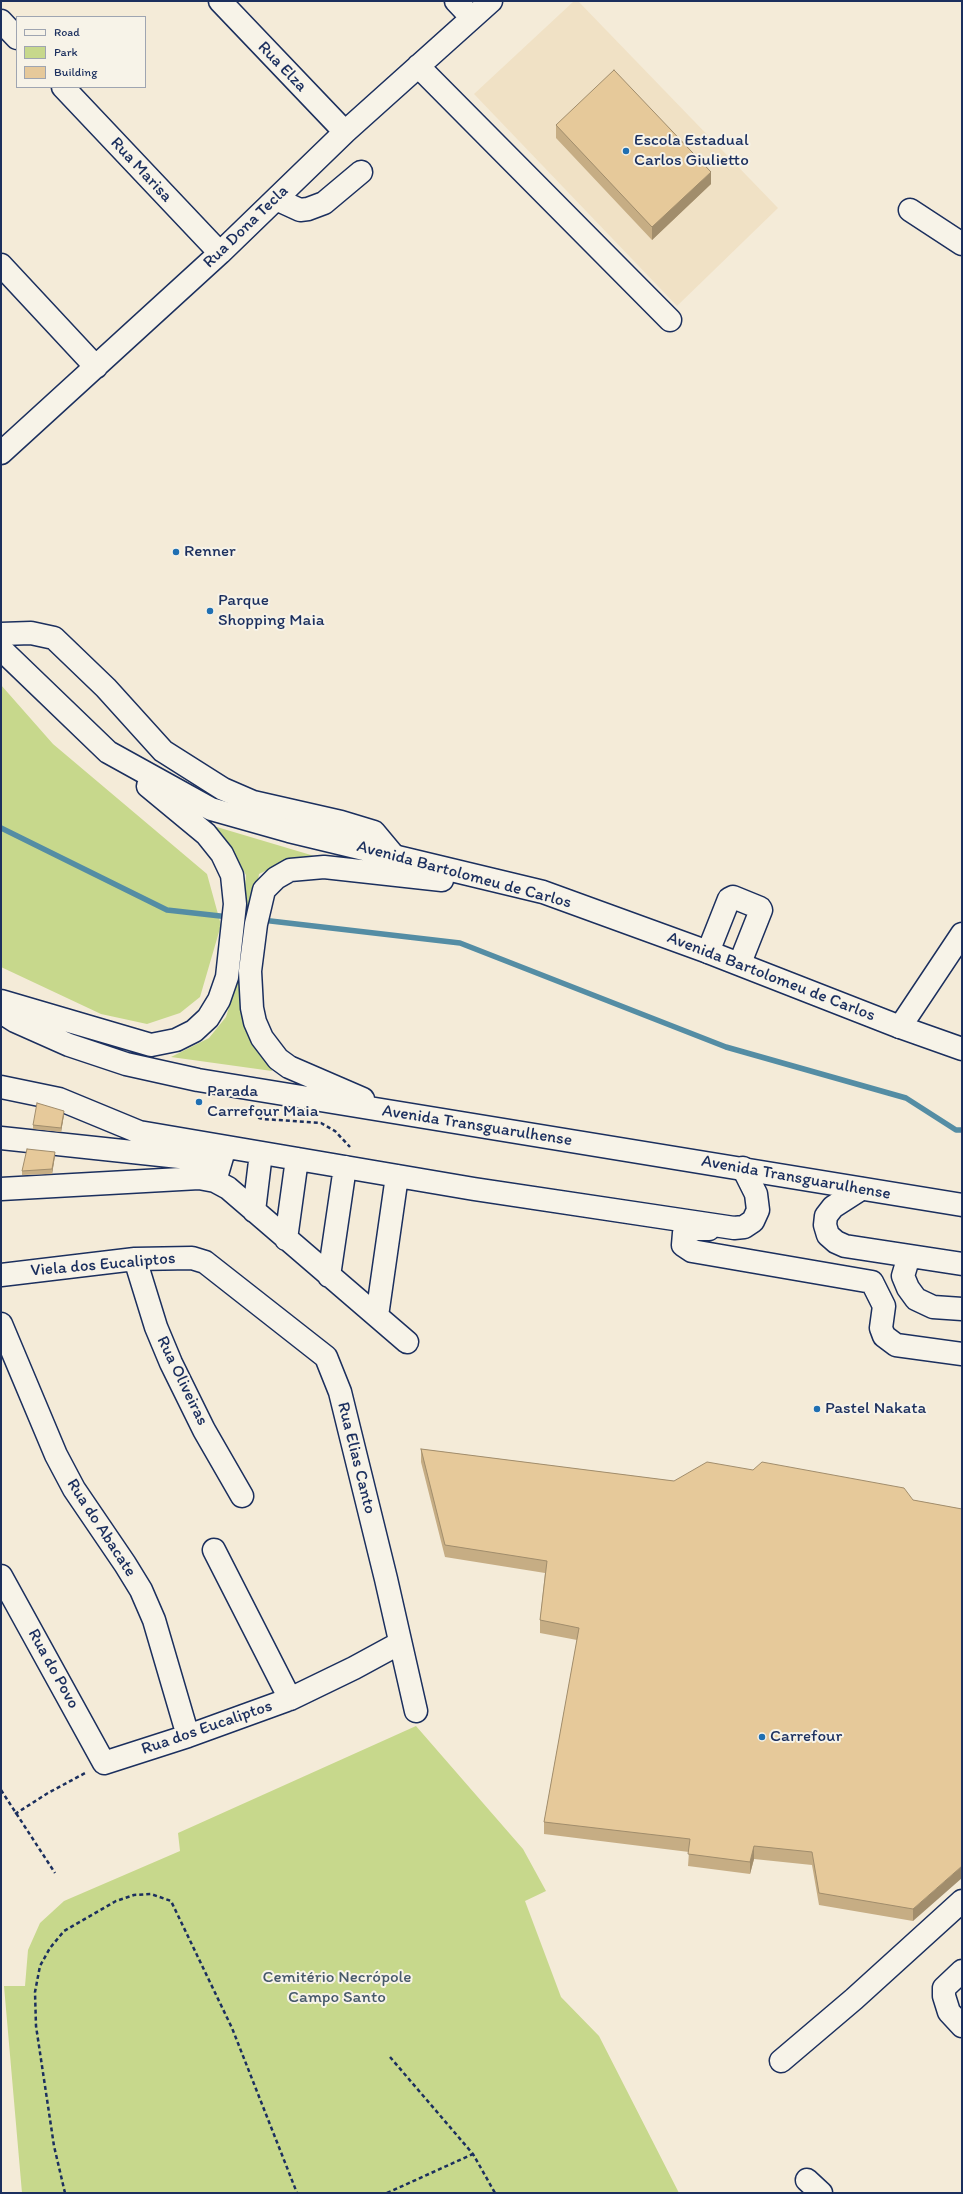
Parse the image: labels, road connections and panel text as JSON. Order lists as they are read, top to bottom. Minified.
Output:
{"streets":{"street":["Rua Elza","Rua Marisa","Rua Dona Tecla","Avenida Bartolomeu de Carlos","Avenida Transguarulhense","Viela dos Eucaliptos","Rua Oliveiras","Rua Elias Canto","Rua do Abacate","Rua do Povo","Rua dos Eucaliptos"]},"crossings":[["Rua Elza","Rua Dona Tecla"],["Rua Marisa","Rua Dona Tecla"],["Viela dos Eucaliptos","Rua Oliveiras"],["Viela dos Eucaliptos","Rua Elias Canto"],["Rua Elias Canto","Rua dos Eucaliptos"],["Rua do Abacate","Rua dos Eucaliptos"],["Rua do Povo","Rua dos Eucaliptos"]],"parks":["Cemitério Necrópole Campo Santo"],"places":["Escola Estadual Carlos Giulietto","Renner","Parque Shopping Maia","Parada Carrefour Maia","Pastel Nakata","Carrefour"],"legend":["Road","Park","Building"]}
